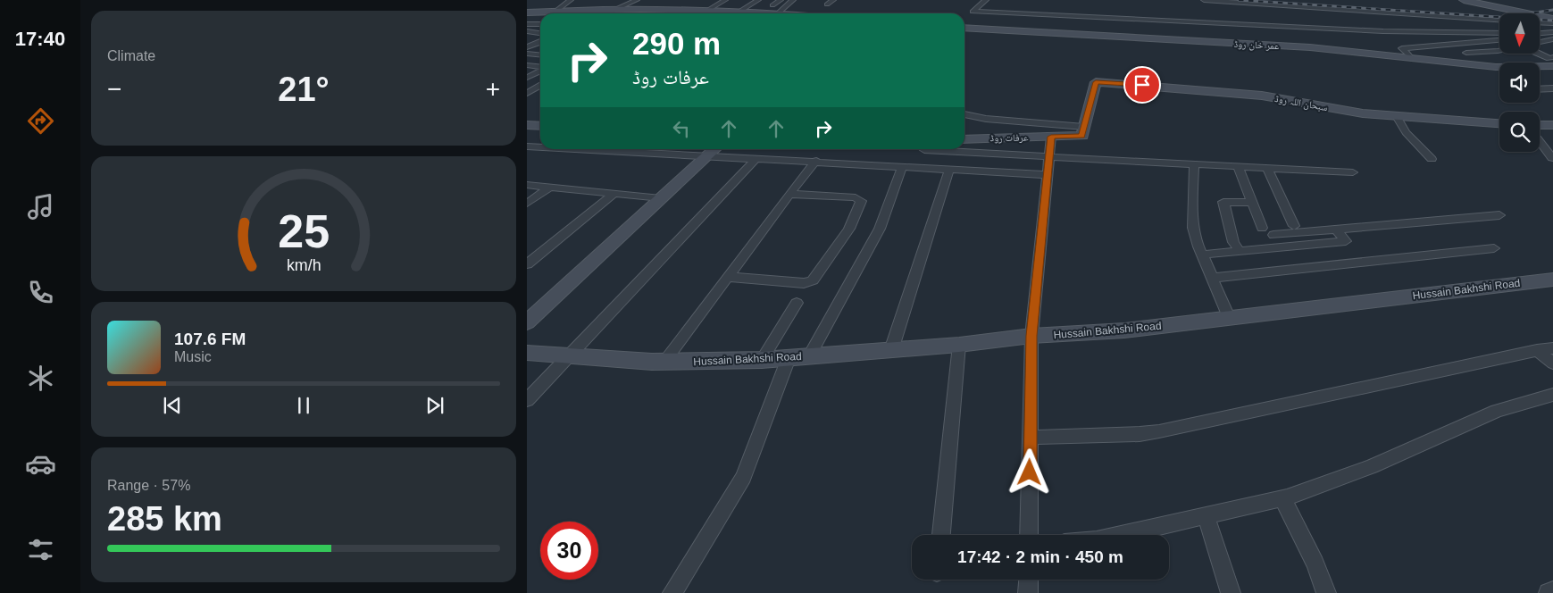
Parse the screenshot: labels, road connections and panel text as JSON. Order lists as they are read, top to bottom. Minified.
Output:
{"streets":{"street":["عمر خان روڈ","سبحان اللہ روڈ","عرفات روڈ","Hussain Bakhshi Road"]},"crossings":[["سبحان اللہ روڈ","عرفات روڈ"]],"north":"bottom","page":{"tabs":"17:40","tile":["Climate",["Range · 57%","285 km"]],"turn":["290 m","عرفات روڈ"],"heat":["−","21°","+"],"song":["107.6 FM","Music"],"limit":"30","trip":"17:42 · 2 min · 450 m","gauge":["25","km/h"]}}
